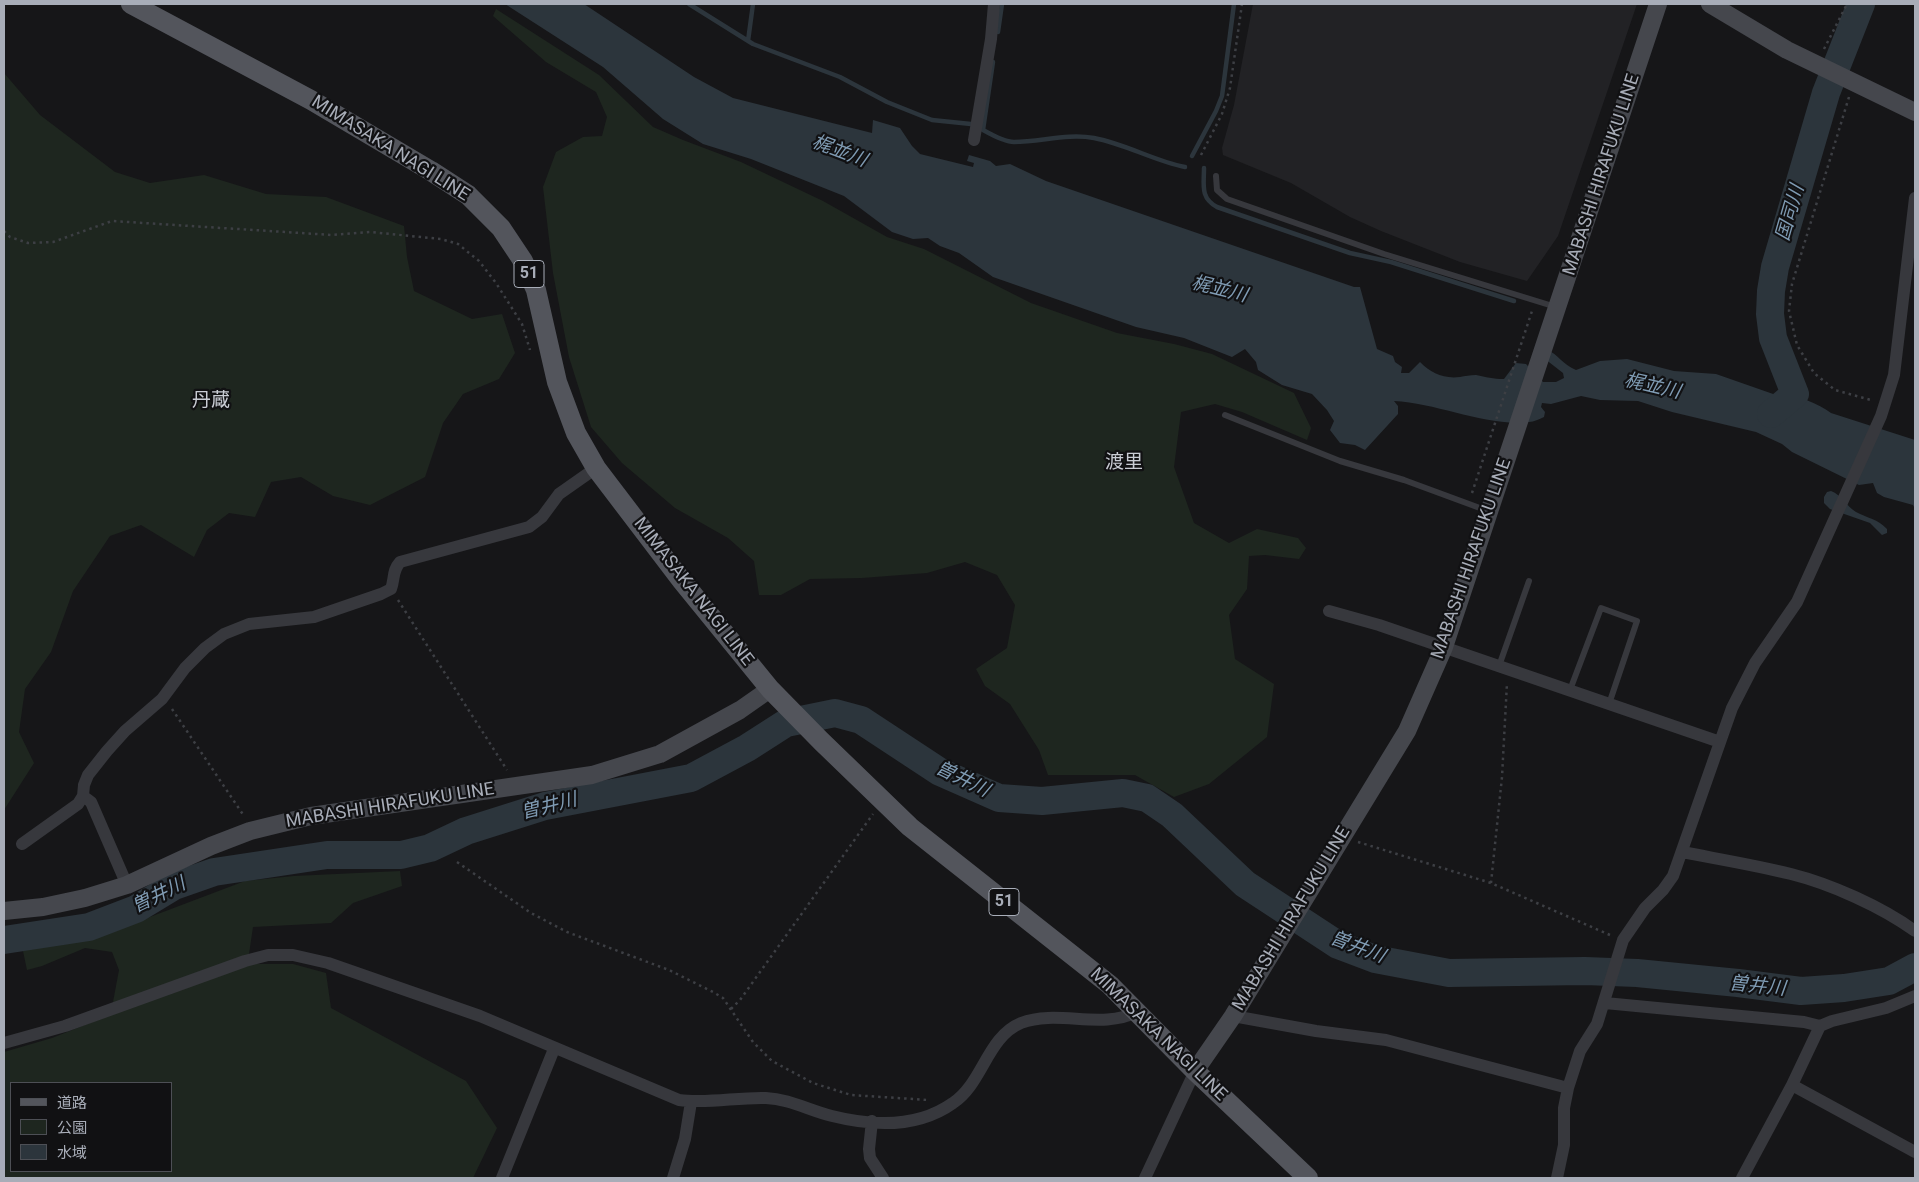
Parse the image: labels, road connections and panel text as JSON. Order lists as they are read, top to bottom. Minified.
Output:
{"streets":{"main road":["MIMASAKA NAGI LINE","MABASHI HIRAFUKU LINE","51"]},"crossings":[["MIMASAKA NAGI LINE","MABASHI HIRAFUKU LINE"]],"districts":["丹蔵","渡里"],"water":["梶並川","国司川","曽井川"],"legend":["道路","公園","水域"]}
